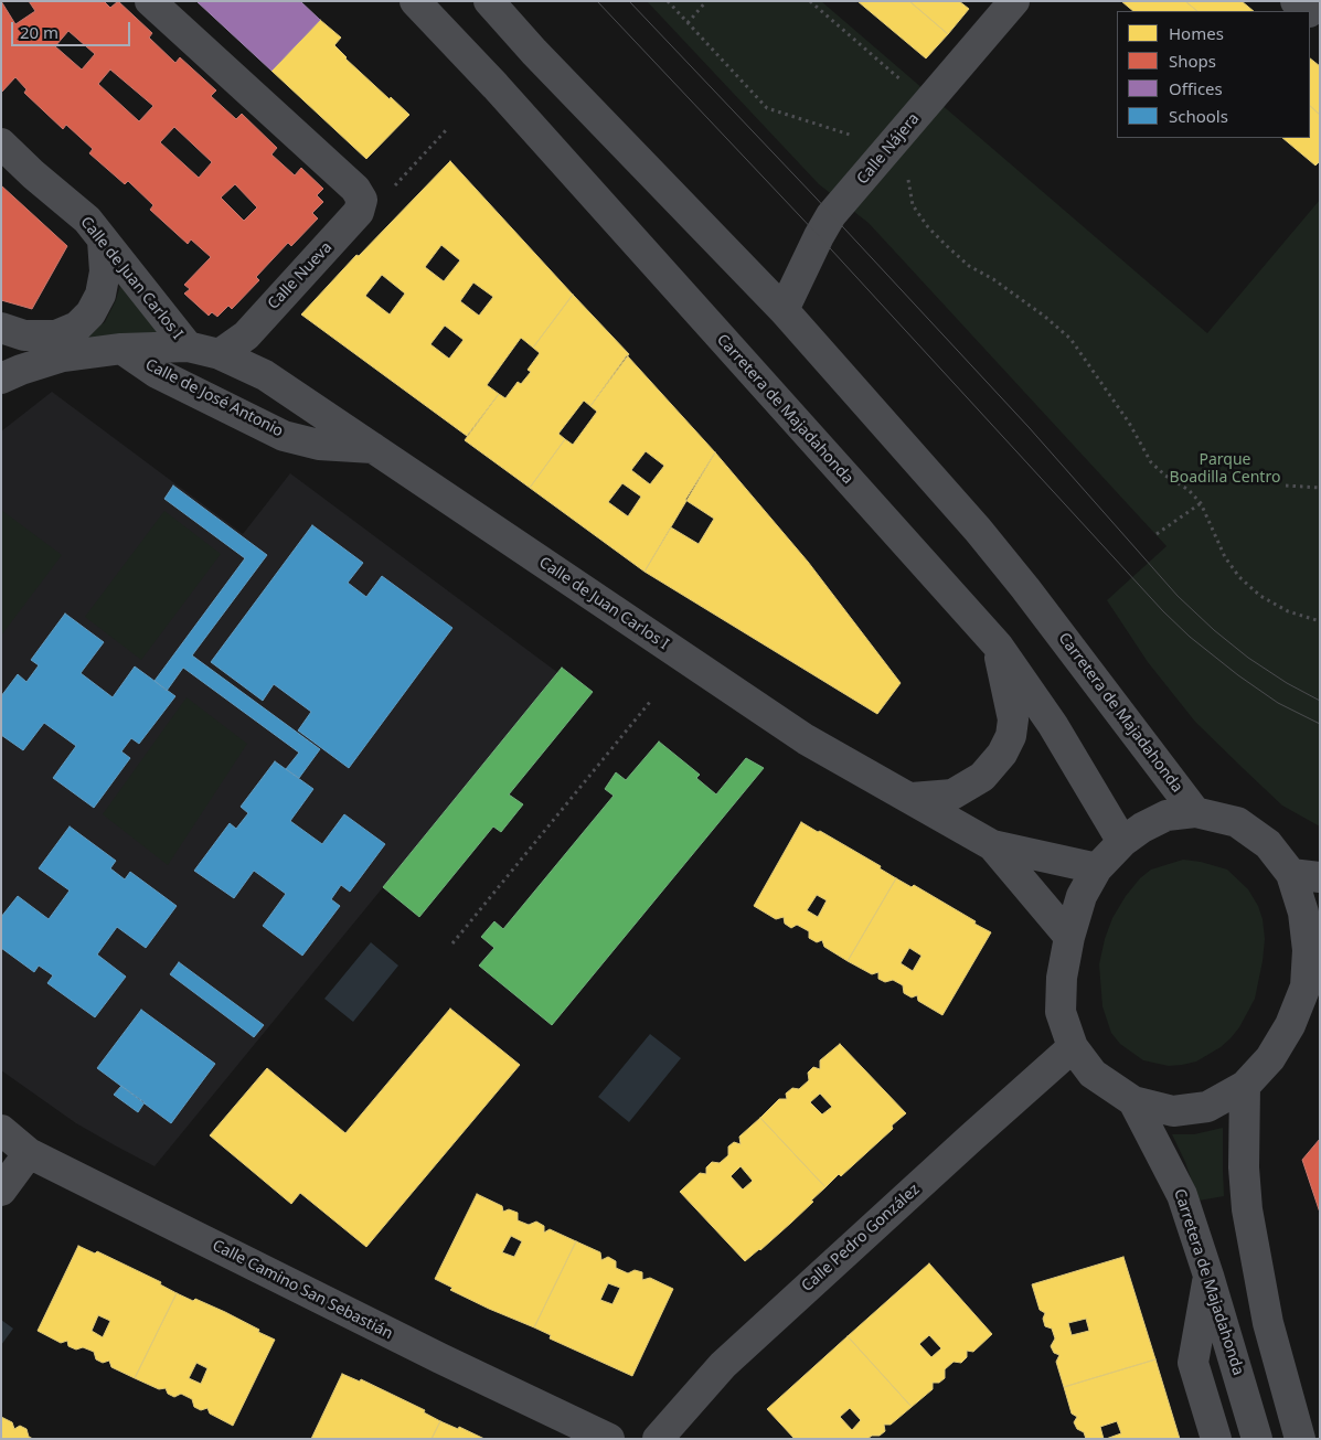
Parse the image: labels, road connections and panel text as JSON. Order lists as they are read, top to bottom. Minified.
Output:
{"streets":{"street":["Calle Nájera","Calle Nueva","Calle de Juan Carlos I","Calle de José Antonio","Carretera de Majadahonda","Calle Pedro González","Calle Camino San Sebastián"]},"crossings":[["Calle Nájera","Carretera de Majadahonda"],["Calle Nueva","Calle de Juan Carlos I"],["Calle de Juan Carlos I","Calle de José Antonio"]],"parks":["Parque Boadilla Centro"],"legend":["Homes","Shops","Offices","Schools"],"scale_bar":"20 m"}
